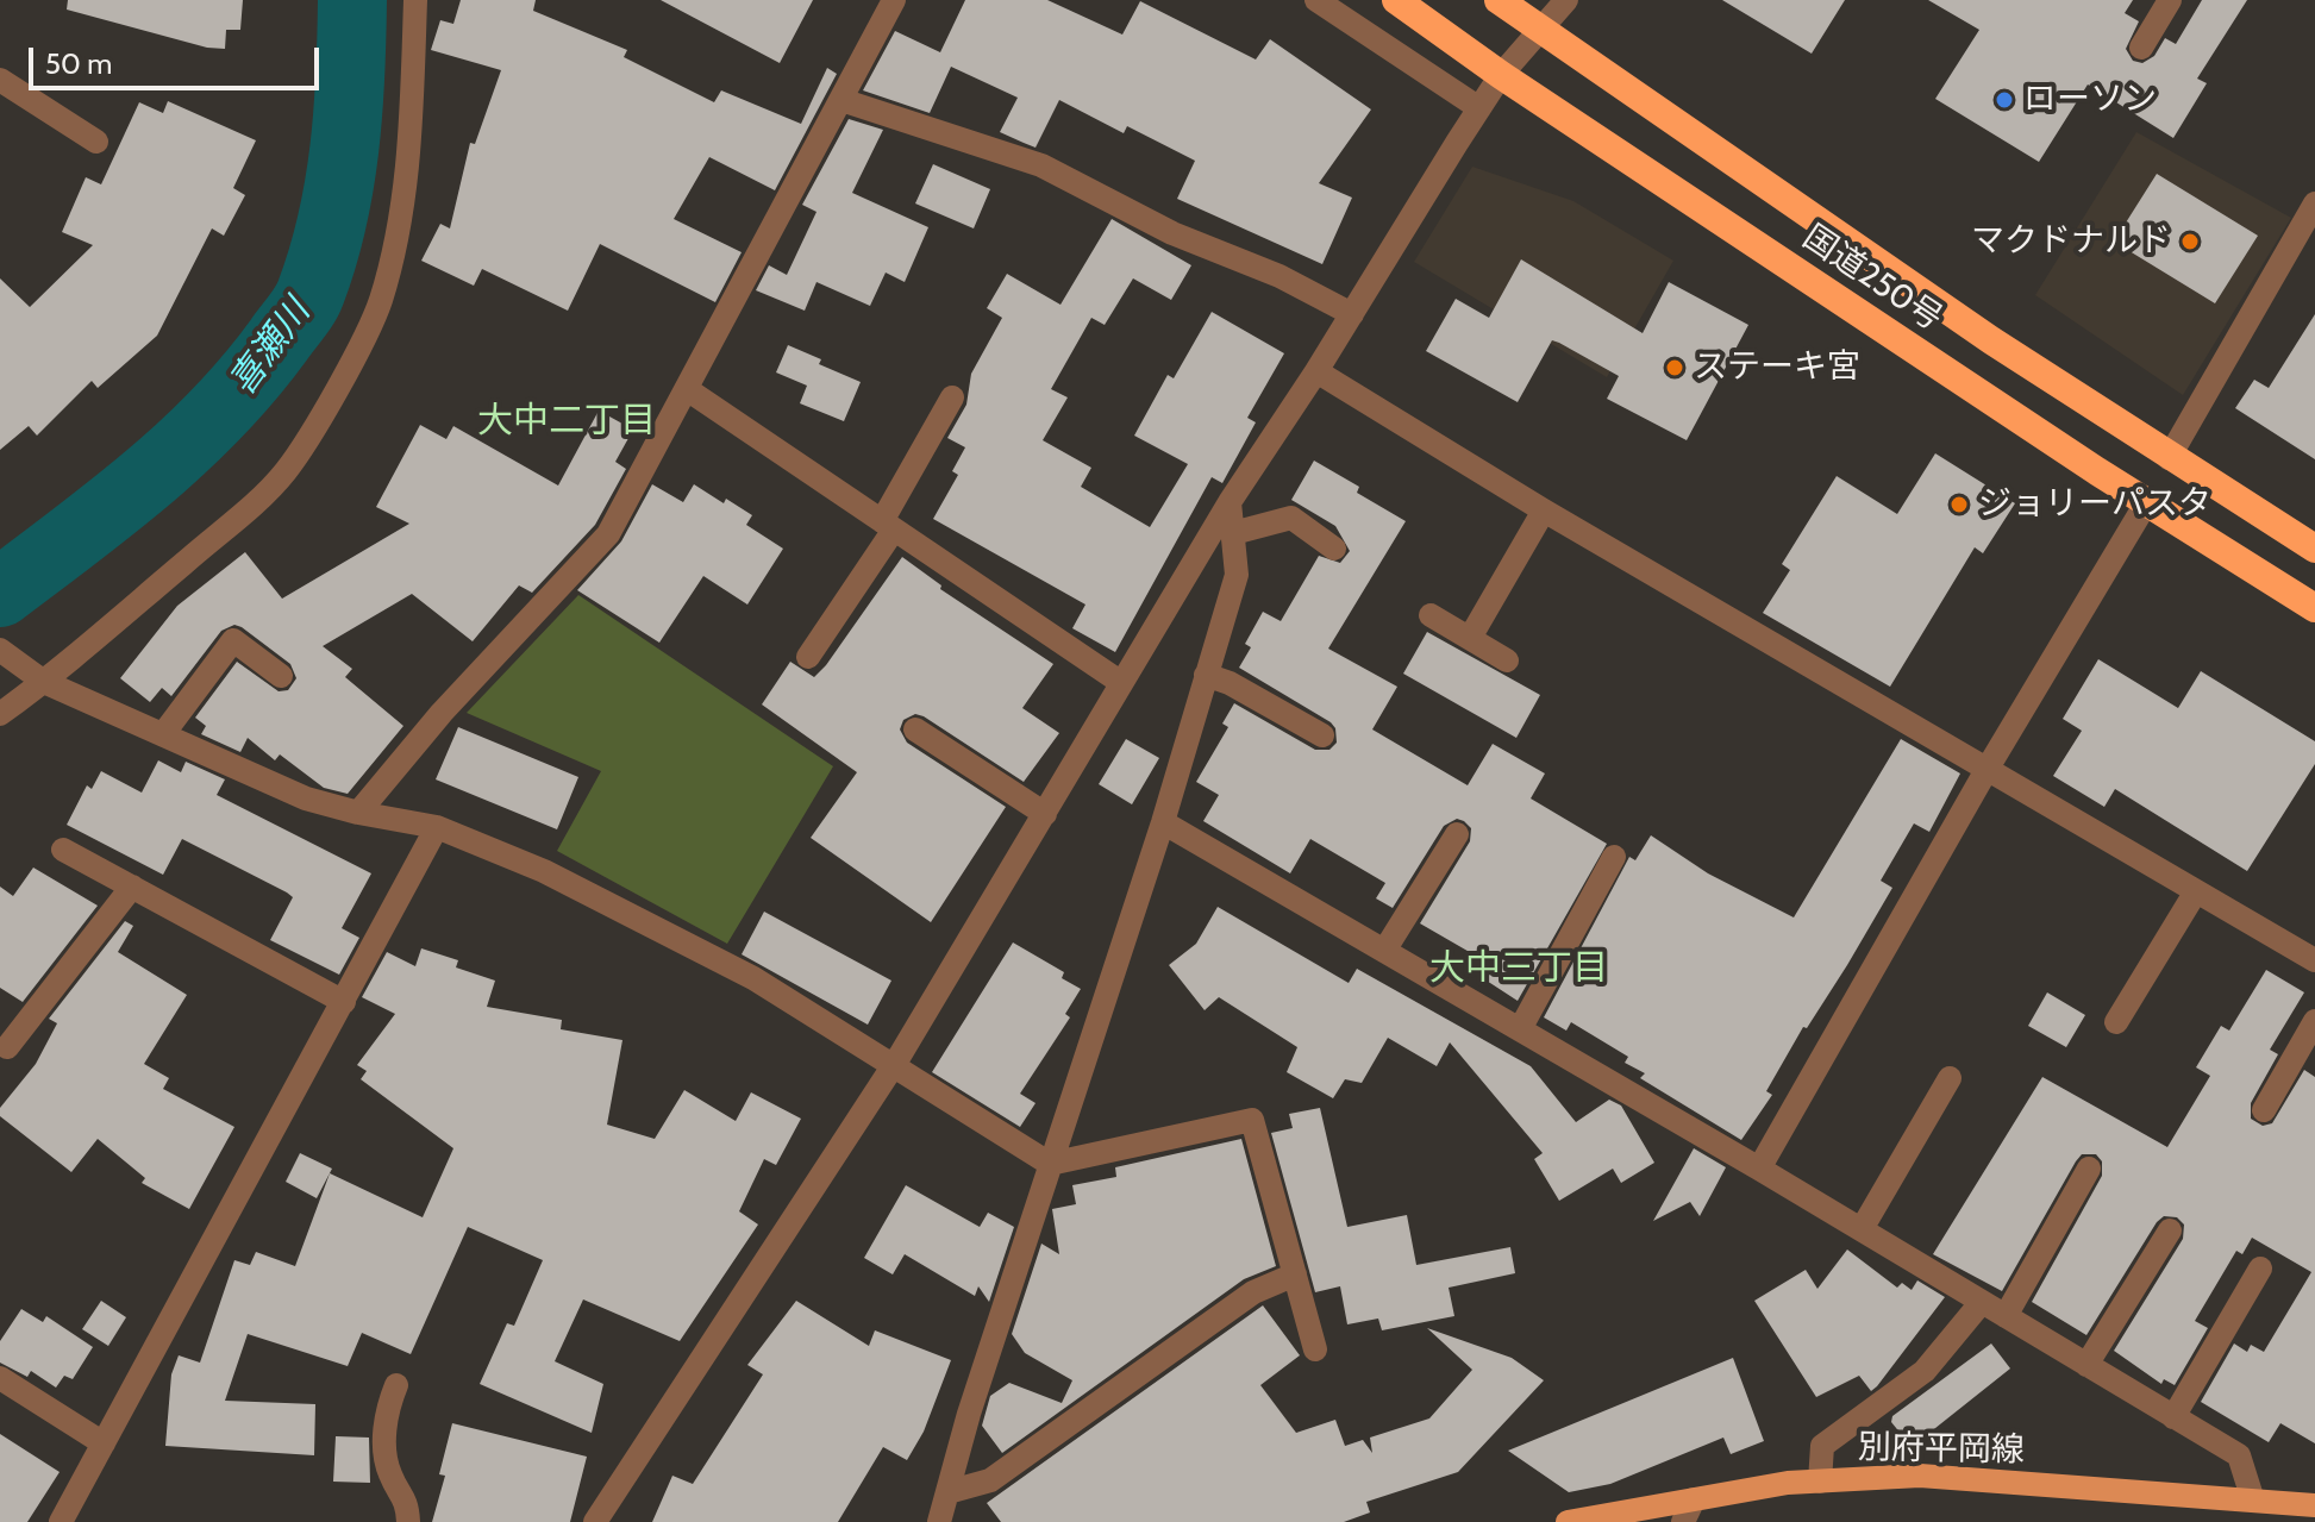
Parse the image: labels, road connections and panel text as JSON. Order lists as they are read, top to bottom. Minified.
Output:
{"streets":{"highway":["国道250号"],"main road":["別府平岡線"]},"districts":["大中二丁目","大中三丁目"],"water":["喜瀬川"],"places":["ローソン","マクドナルド","ステーキ宮","ジョリーパスタ"],"scale_bar":"50 m"}
